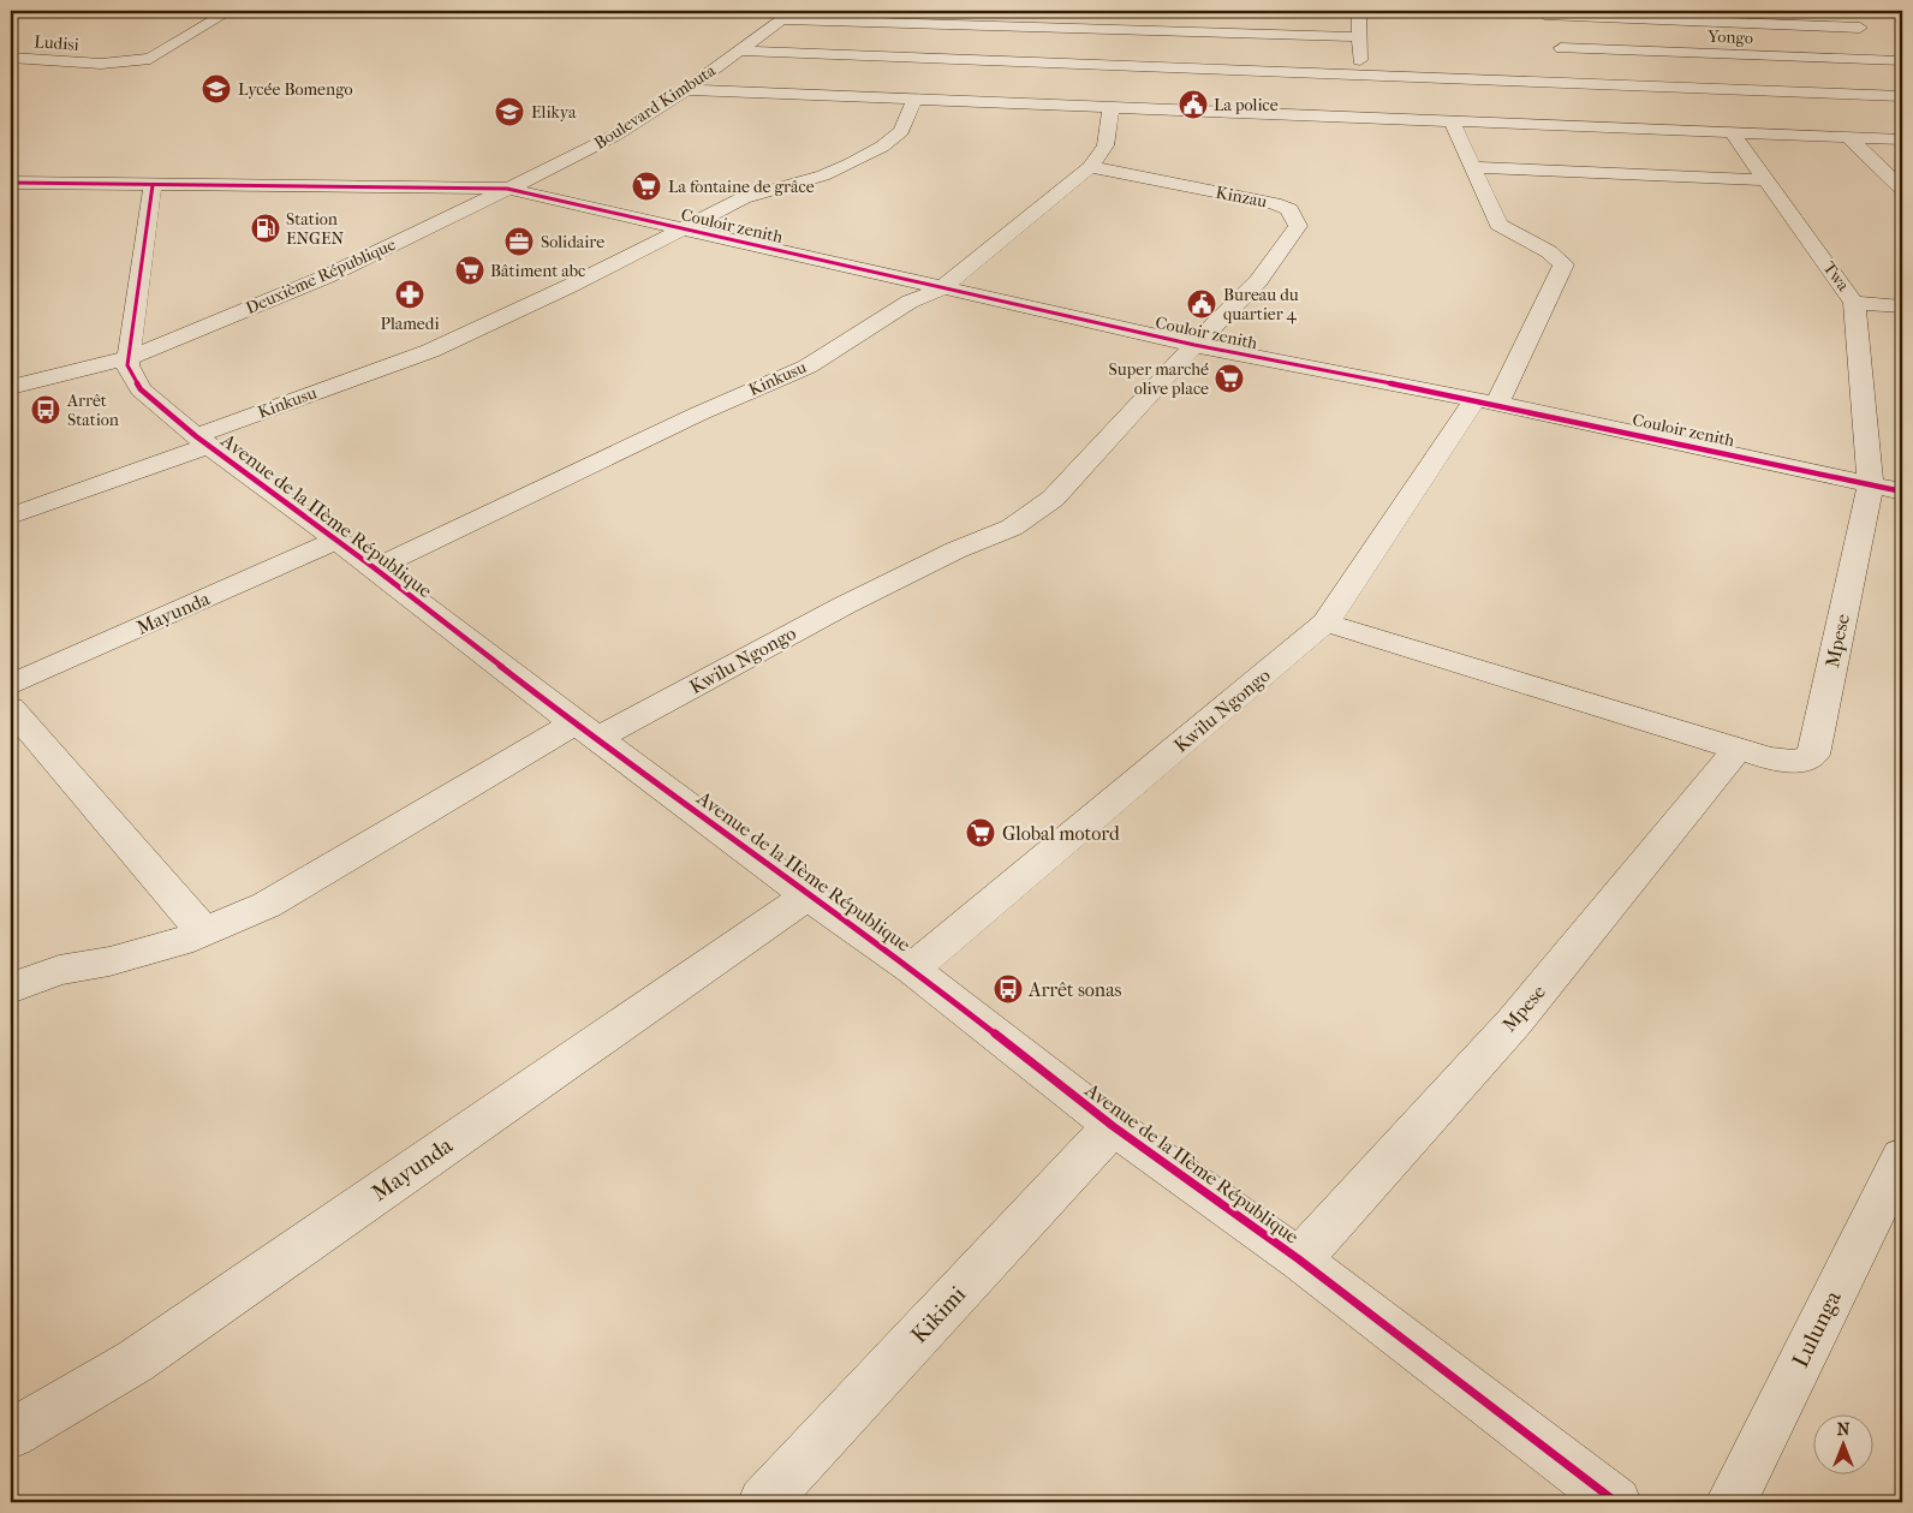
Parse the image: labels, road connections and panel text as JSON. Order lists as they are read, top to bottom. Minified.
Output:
{"streets":{"street":["Yongo","Ludisi","Boulevard Kimbuta","Kinzau","Couloir zenith","Deuxième République","Twa","Kinkusu","Avenue de la IIème République","Mayunda","Mpese","Kwilu Ngongo","Kikimi","Lulunga"]},"crossings":[["Boulevard Kimbuta","Couloir zenith"],["Boulevard Kimbuta","Deuxième République"],["Kinzau","Couloir zenith"],["Kinzau","Kinkusu"],["Kinzau","Kwilu Ngongo"],["Couloir zenith","Deuxième République"],["Couloir zenith","Twa"],["Couloir zenith","Kinkusu"],["Couloir zenith","Avenue de la IIème République"],["Couloir zenith","Mpese"],["Couloir zenith","Kwilu Ngongo"],["Deuxième République","Avenue de la IIème République"],["Twa","Mpese"],["Kinkusu","Avenue de la IIème République"],["Avenue de la IIème République","Mayunda"],["Avenue de la IIème République","Mpese"],["Avenue de la IIème République","Kwilu Ngongo"],["Avenue de la IIème République","Kikimi"],["Mpese","Kwilu Ngongo"]],"places":{"school or university":["Lycée Bomengo","Elikya"],"public building":["La police","Bureau du quartier 4"],"supermarket":["La fontaine de grâce","Bâtiment abc","Super marché olive place","Global motord"],"fuel station":["Station ENGEN"],"office":["Solidaire"],"pharmacy":["Plamedi"],"bus stop":["Arrêt Station","Arrêt sonas"]},"north":"top"}
